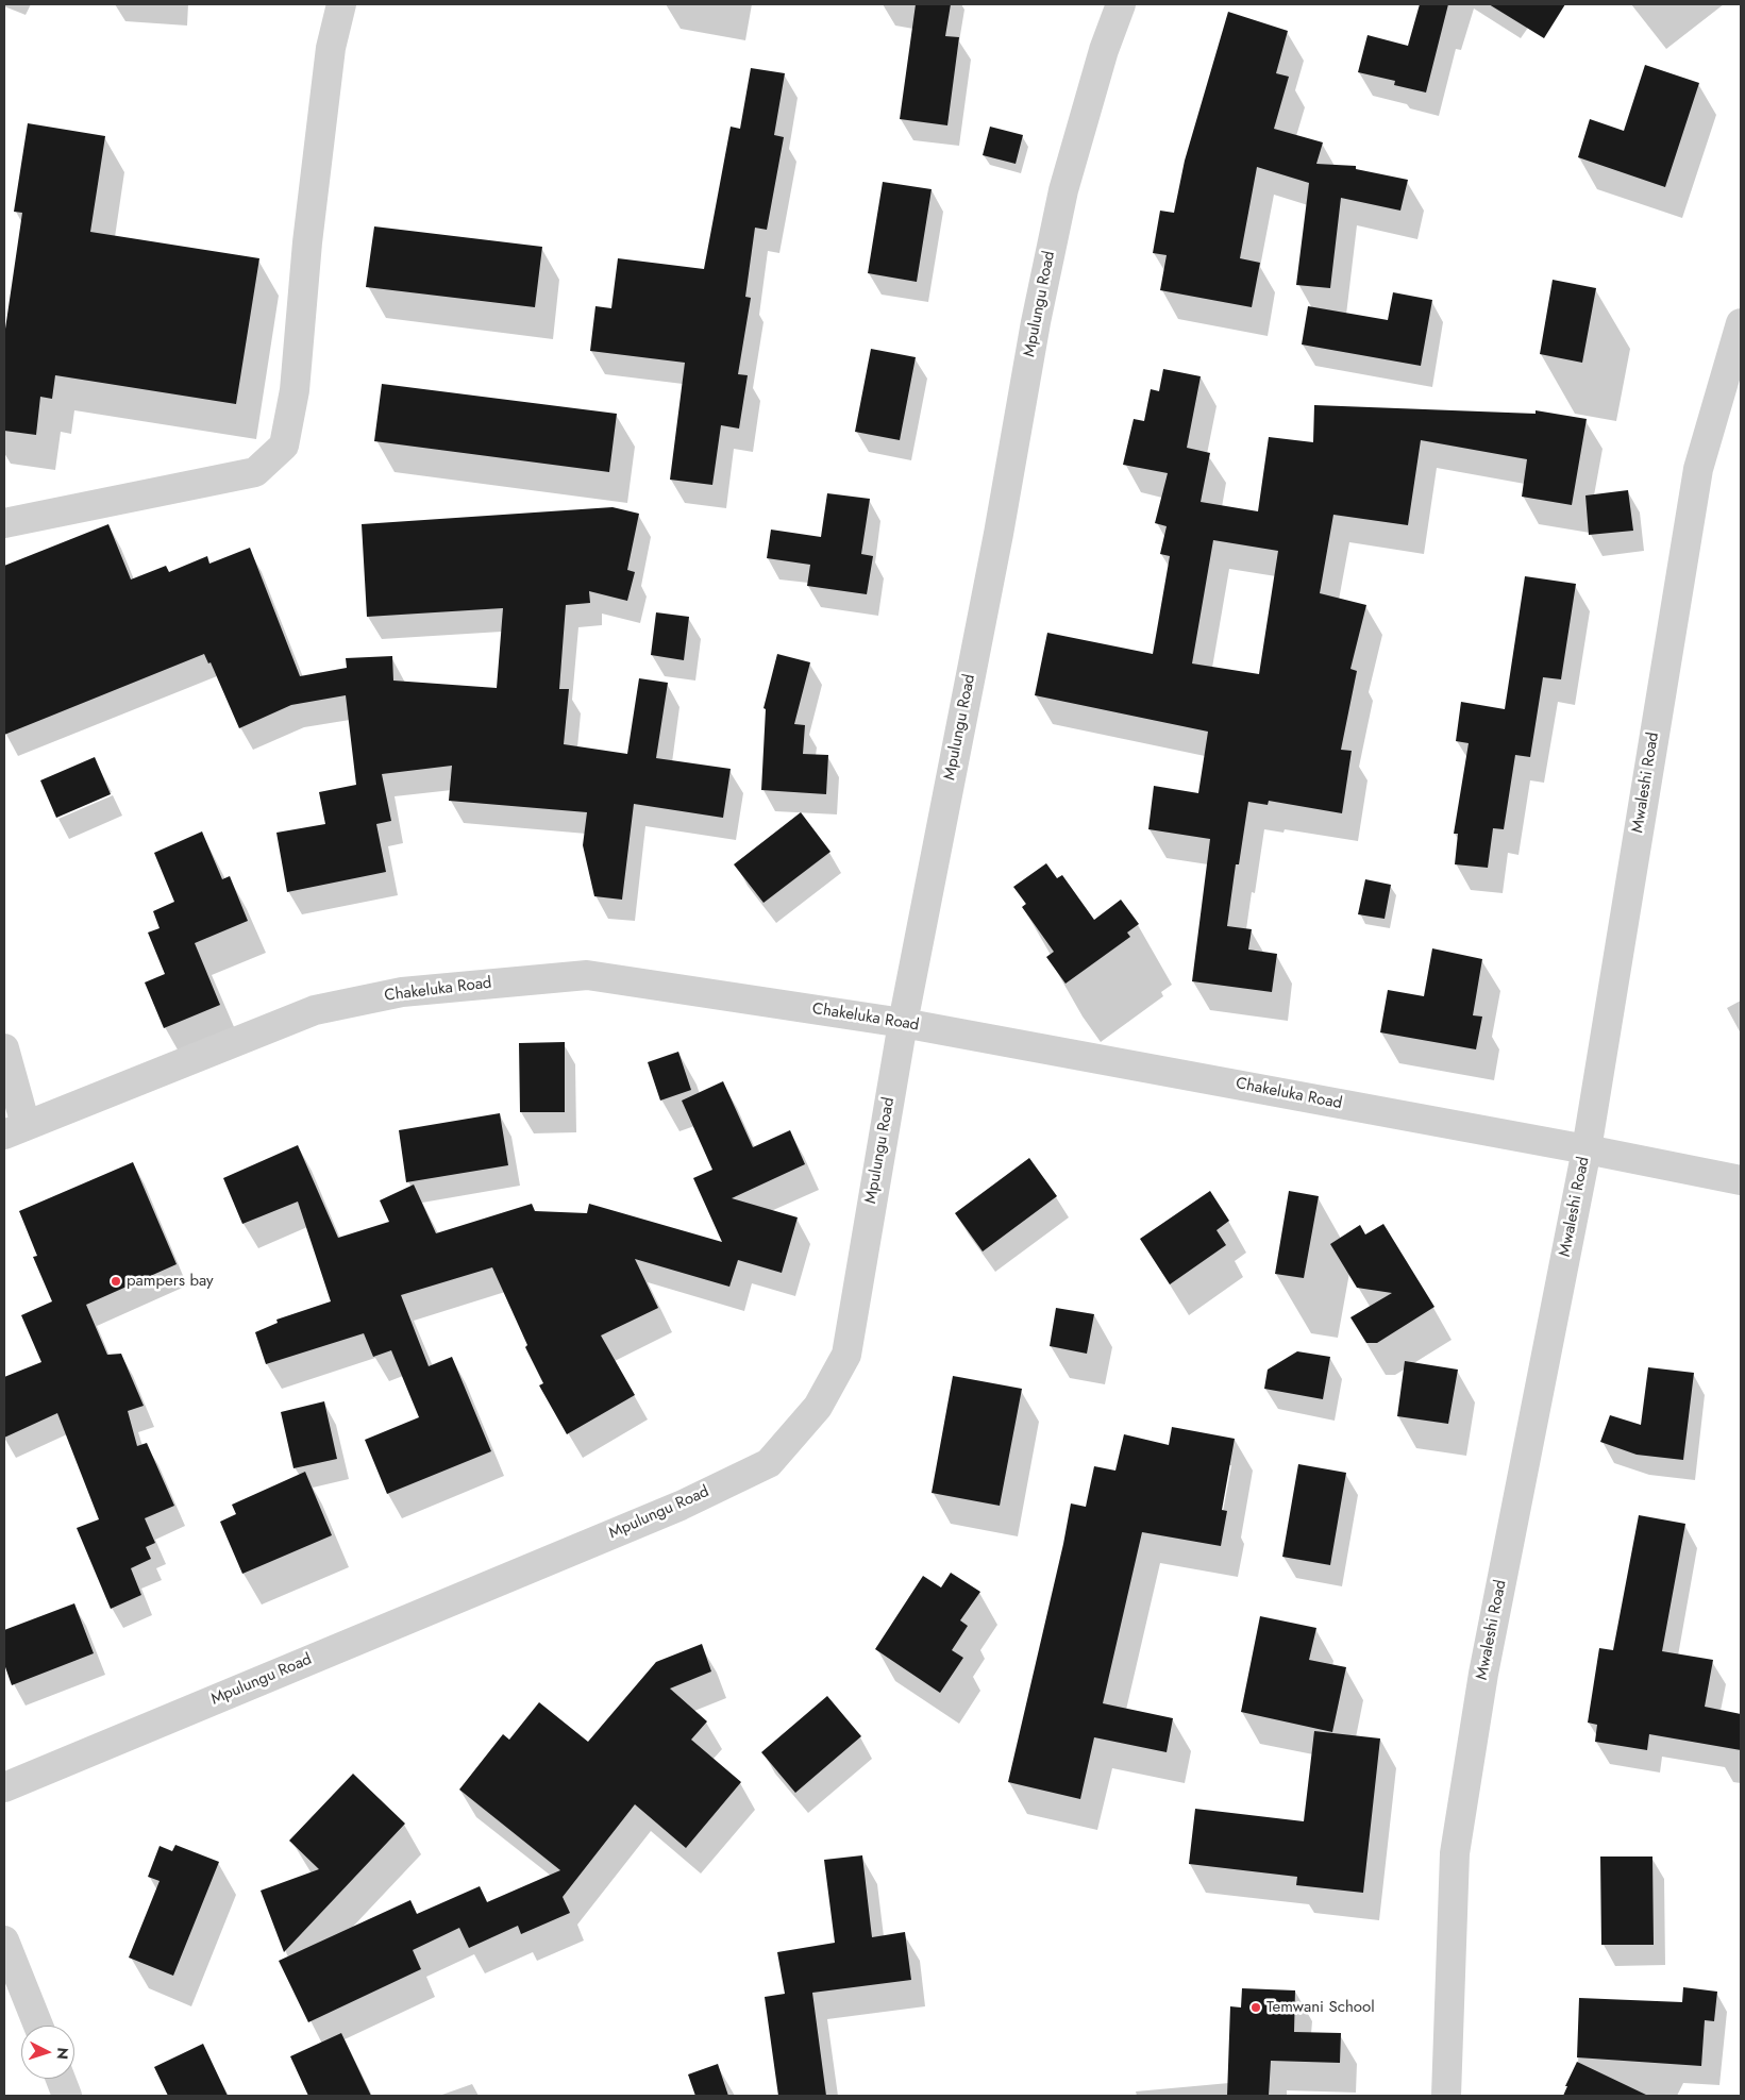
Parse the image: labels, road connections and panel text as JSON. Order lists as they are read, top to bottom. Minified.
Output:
{"streets":{"street":["Mpulungu Road","Mwaleshi Road","Chakeluka Road"]},"crossings":[["Mpulungu Road","Chakeluka Road"],["Mwaleshi Road","Chakeluka Road"]],"places":["pampers bay","Temwani School"],"north":"right"}
